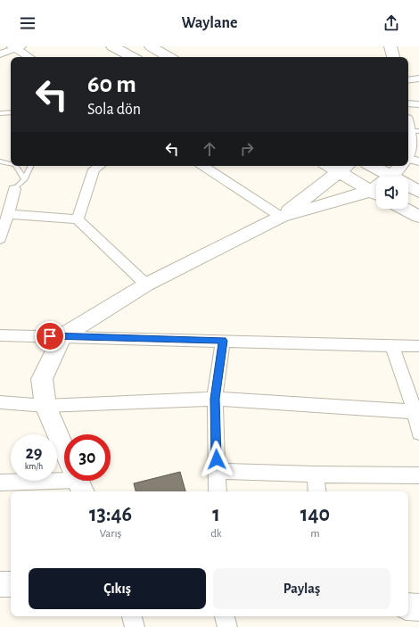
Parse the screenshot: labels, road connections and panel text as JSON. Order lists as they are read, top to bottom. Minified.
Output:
{"page":{"header":"Waylane","turn":["60 m","Sola dön"],"speed":"29 km/h","limit":"30","eta":["13:46","Varış","1","dk","140","m"],"buttons":["Çıkış","Paylaş"]}}
